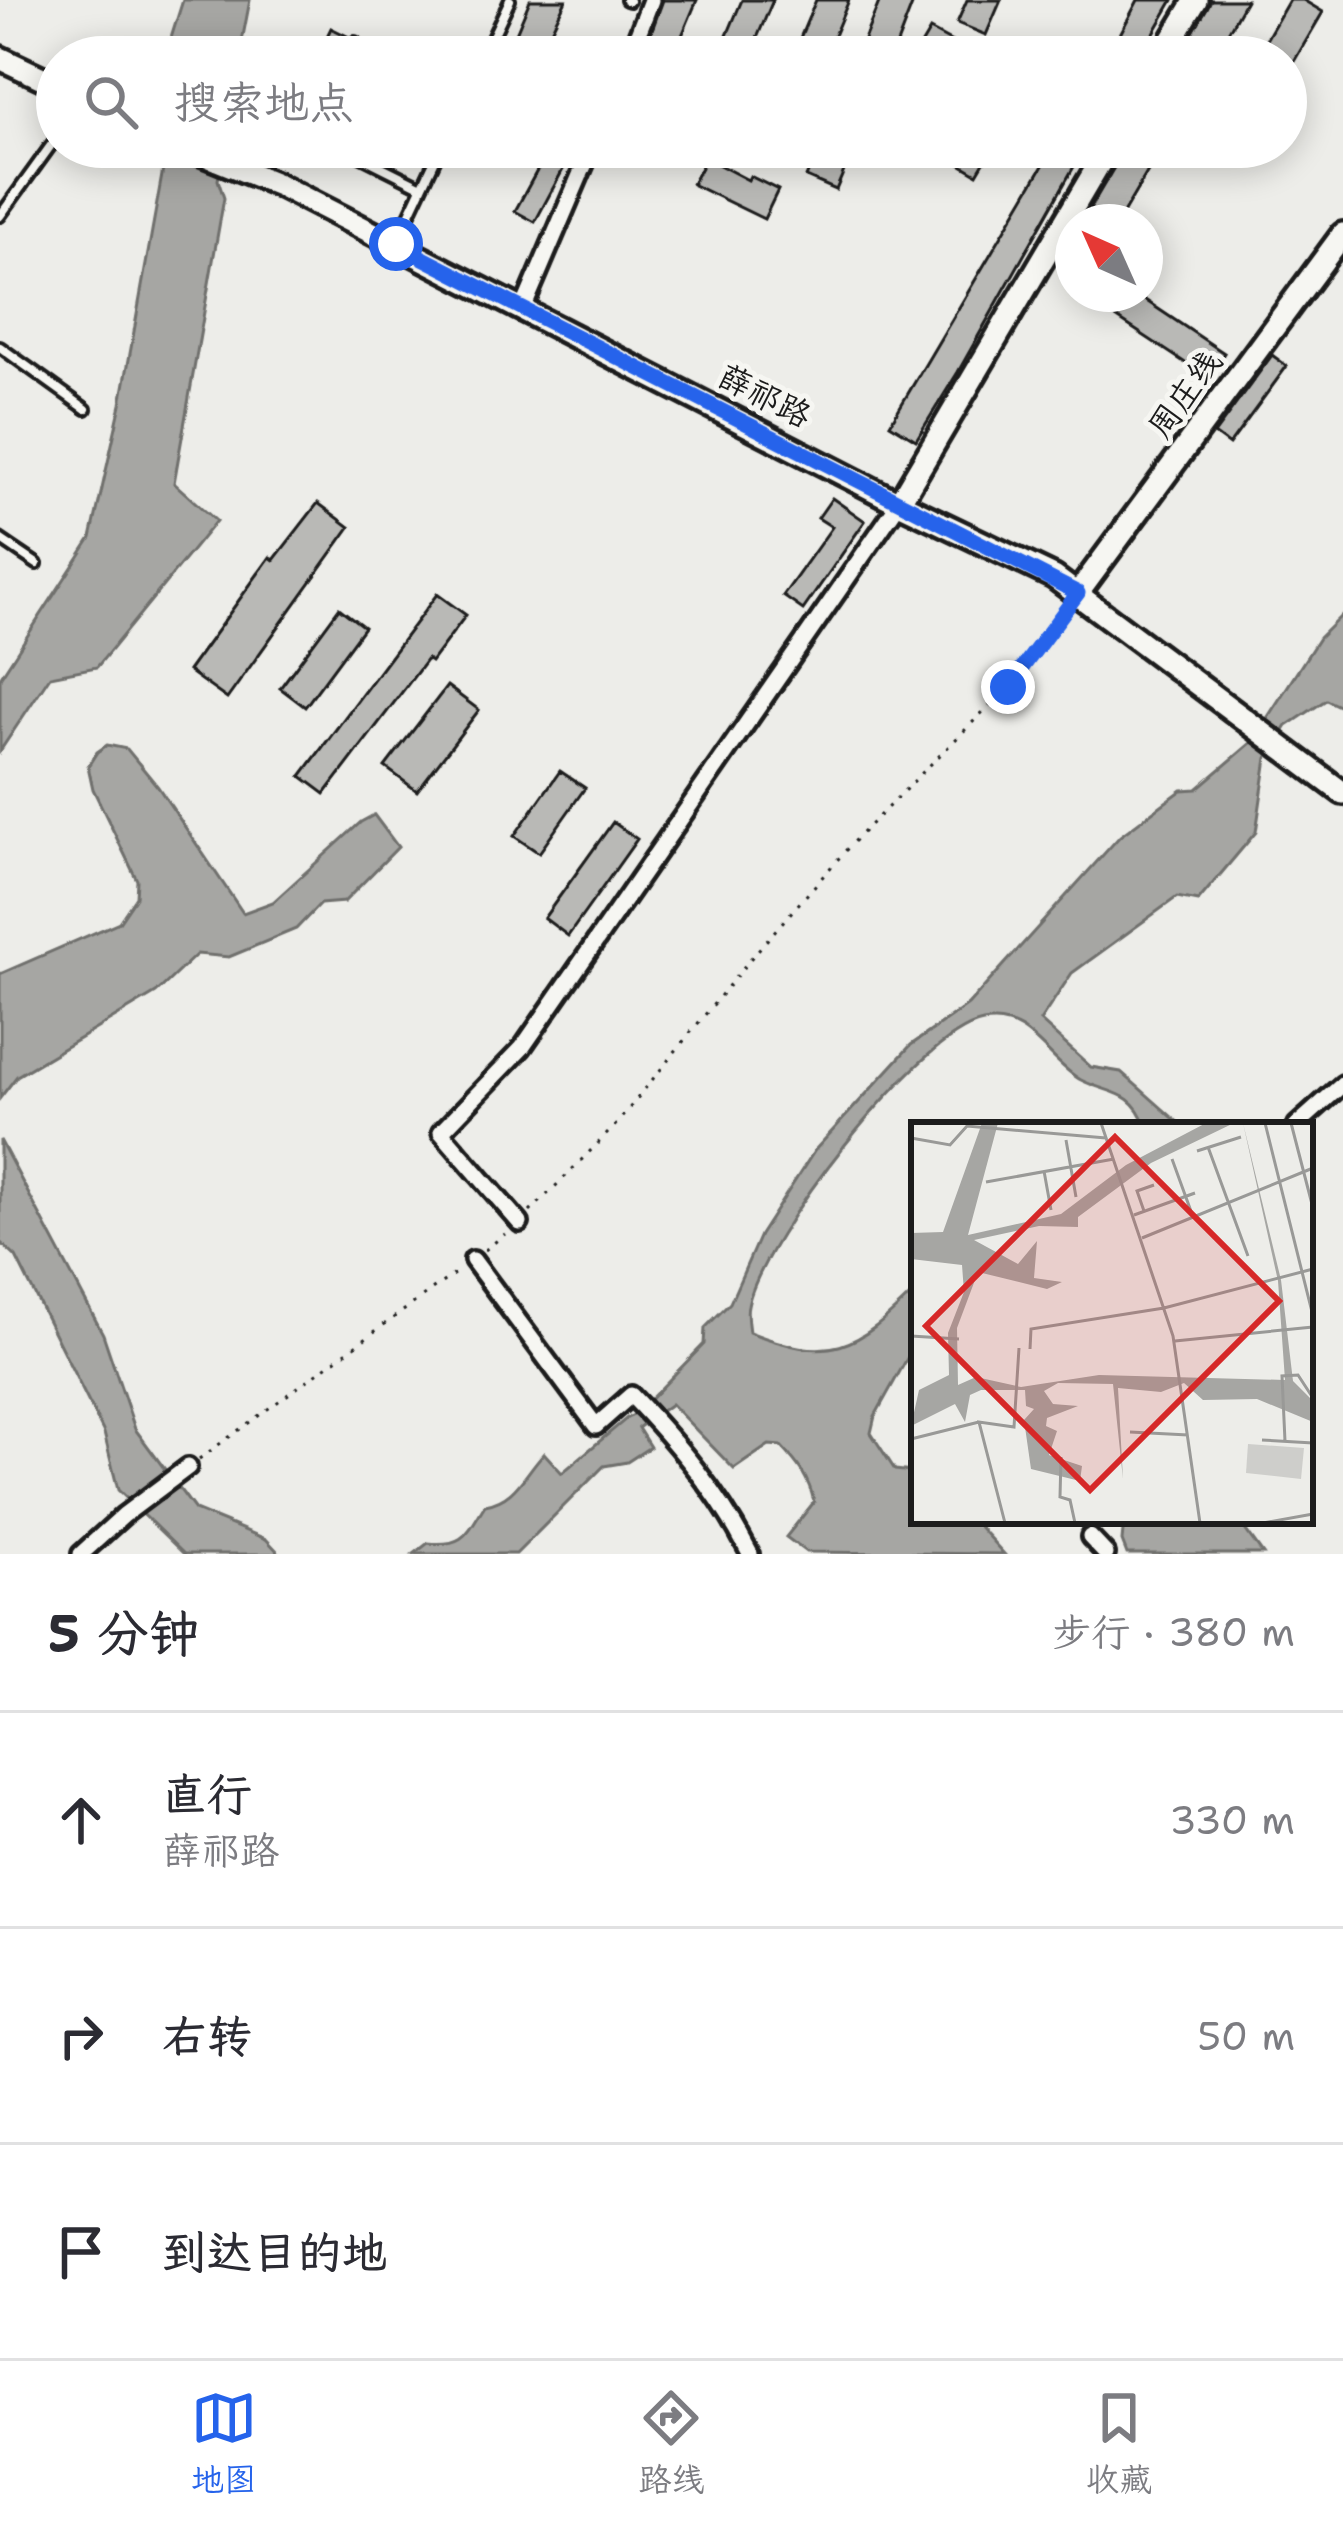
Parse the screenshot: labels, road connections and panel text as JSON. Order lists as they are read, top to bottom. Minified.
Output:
{"streets":{"street":["周庄线","薛祁路"]},"crossings":[["周庄线","薛祁路"]],"north":"top left","page":{"search":"搜索地点","heading":["5 分钟","步行 · 380 m"],"list":[["直行","薛祁路","330 m"],["右转","50 m"],"到达目的地"],"nav":["地图","路线","收藏"]}}
